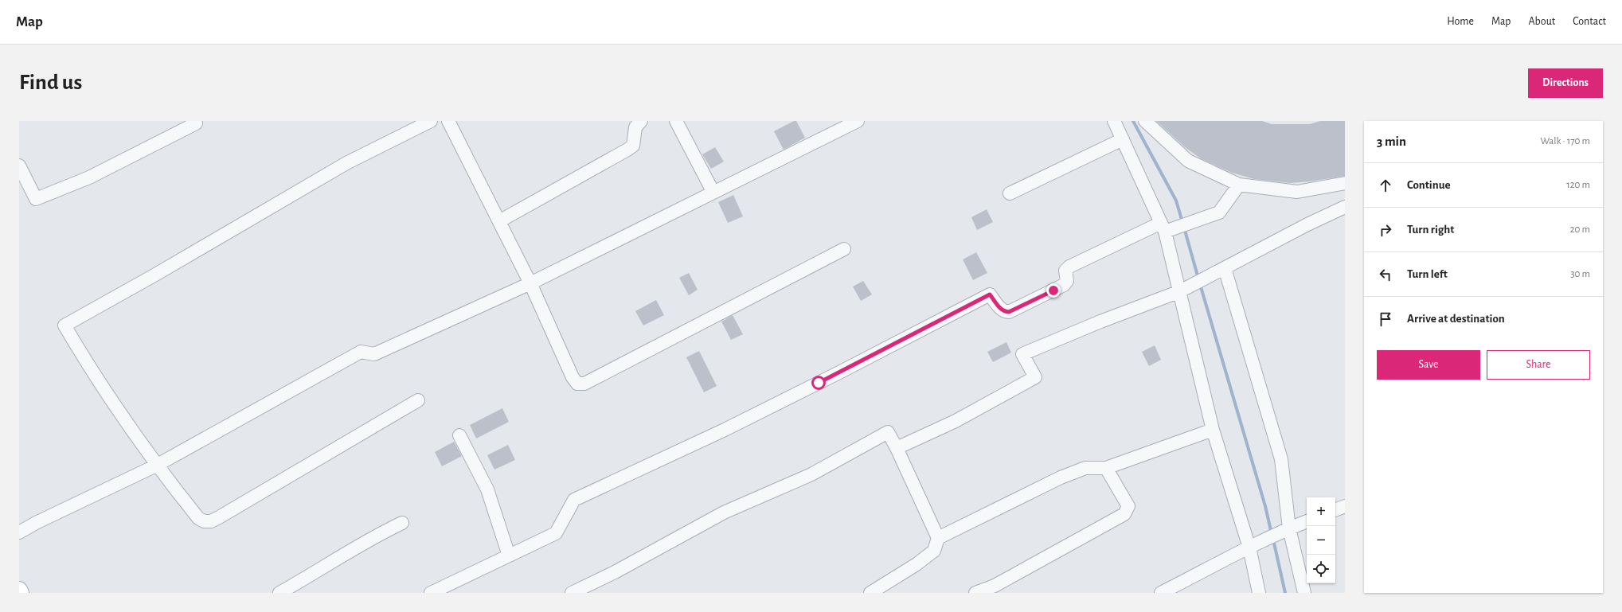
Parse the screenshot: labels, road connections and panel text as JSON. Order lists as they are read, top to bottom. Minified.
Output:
{"page":{"header":"Map","nav":["Home","Map","About","Contact"],"buttons":["Directions",["Save","Share"]],"title":"Find us","heading":["3 min","Walk · 170 m"],"list":[["Continue","120 m"],["Turn right","20 m"],["Turn left","30 m"],"Arrive at destination"],"map_buttons":["+","−"]}}
